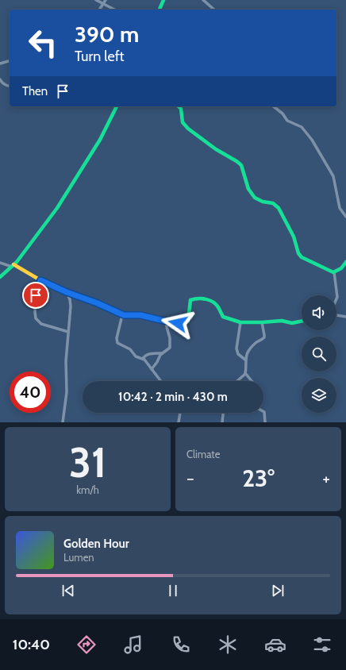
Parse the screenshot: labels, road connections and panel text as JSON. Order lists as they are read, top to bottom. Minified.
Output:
{"page":{"turn":["390 m","Turn left"],"then":"Then","limit":"40","trip":"10:42 · 2 min · 430 m","tile":[["31","km/h"],"Climate"],"heat":["−","23°","+"],"song":["Golden Hour","Lumen"],"tabs":"10:40"}}
